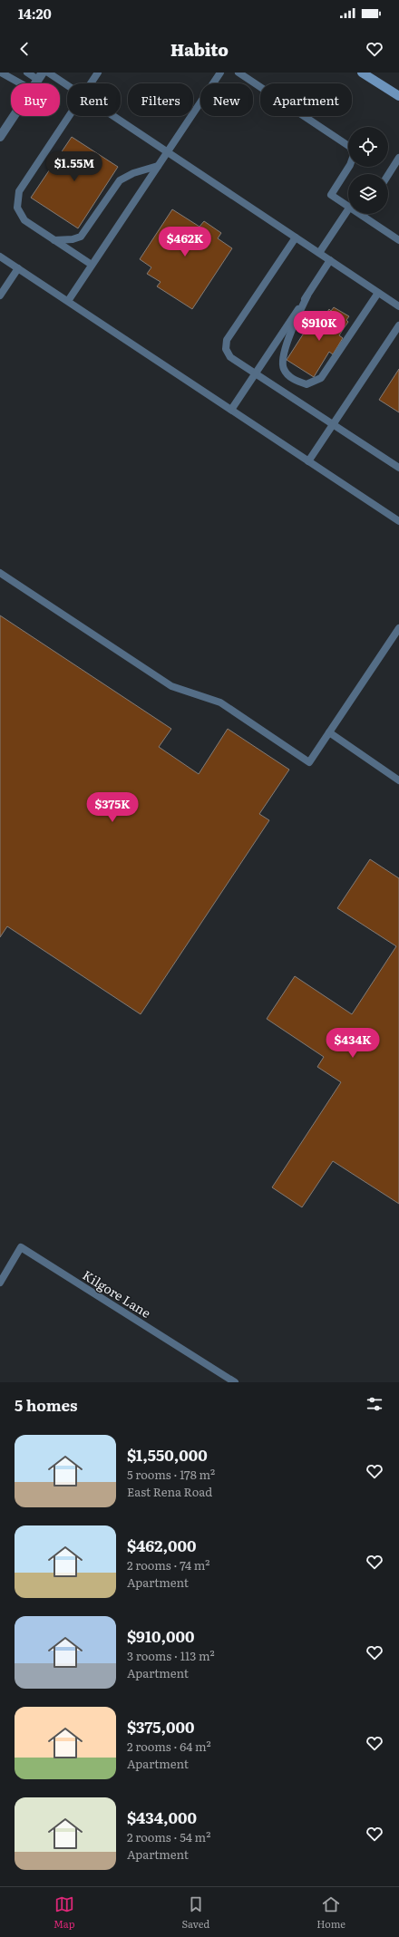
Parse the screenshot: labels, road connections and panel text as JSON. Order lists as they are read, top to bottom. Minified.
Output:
{"streets":{"lane":["Kilgore Lane"]},"page":{"status":"14:20","header":"Habito","chip":["Buy","Rent","Filters","New","Apartment"],"price":["$1.55M","$462K","$910K","$375K","$434K"],"heading":"5 homes","list":[{"name":"$1,550,000","note":"5 rooms · 178 m² · East Rena Road"},{"name":"$462,000","note":"2 rooms · 74 m² · Apartment"},{"name":"$910,000","note":"3 rooms · 113 m² · Apartment"},{"name":"$375,000","note":"2 rooms · 64 m² · Apartment"},{"name":"$434,000","note":"2 rooms · 54 m² · Apartment"}],"tabs":["Map","Saved","Home"]}}
